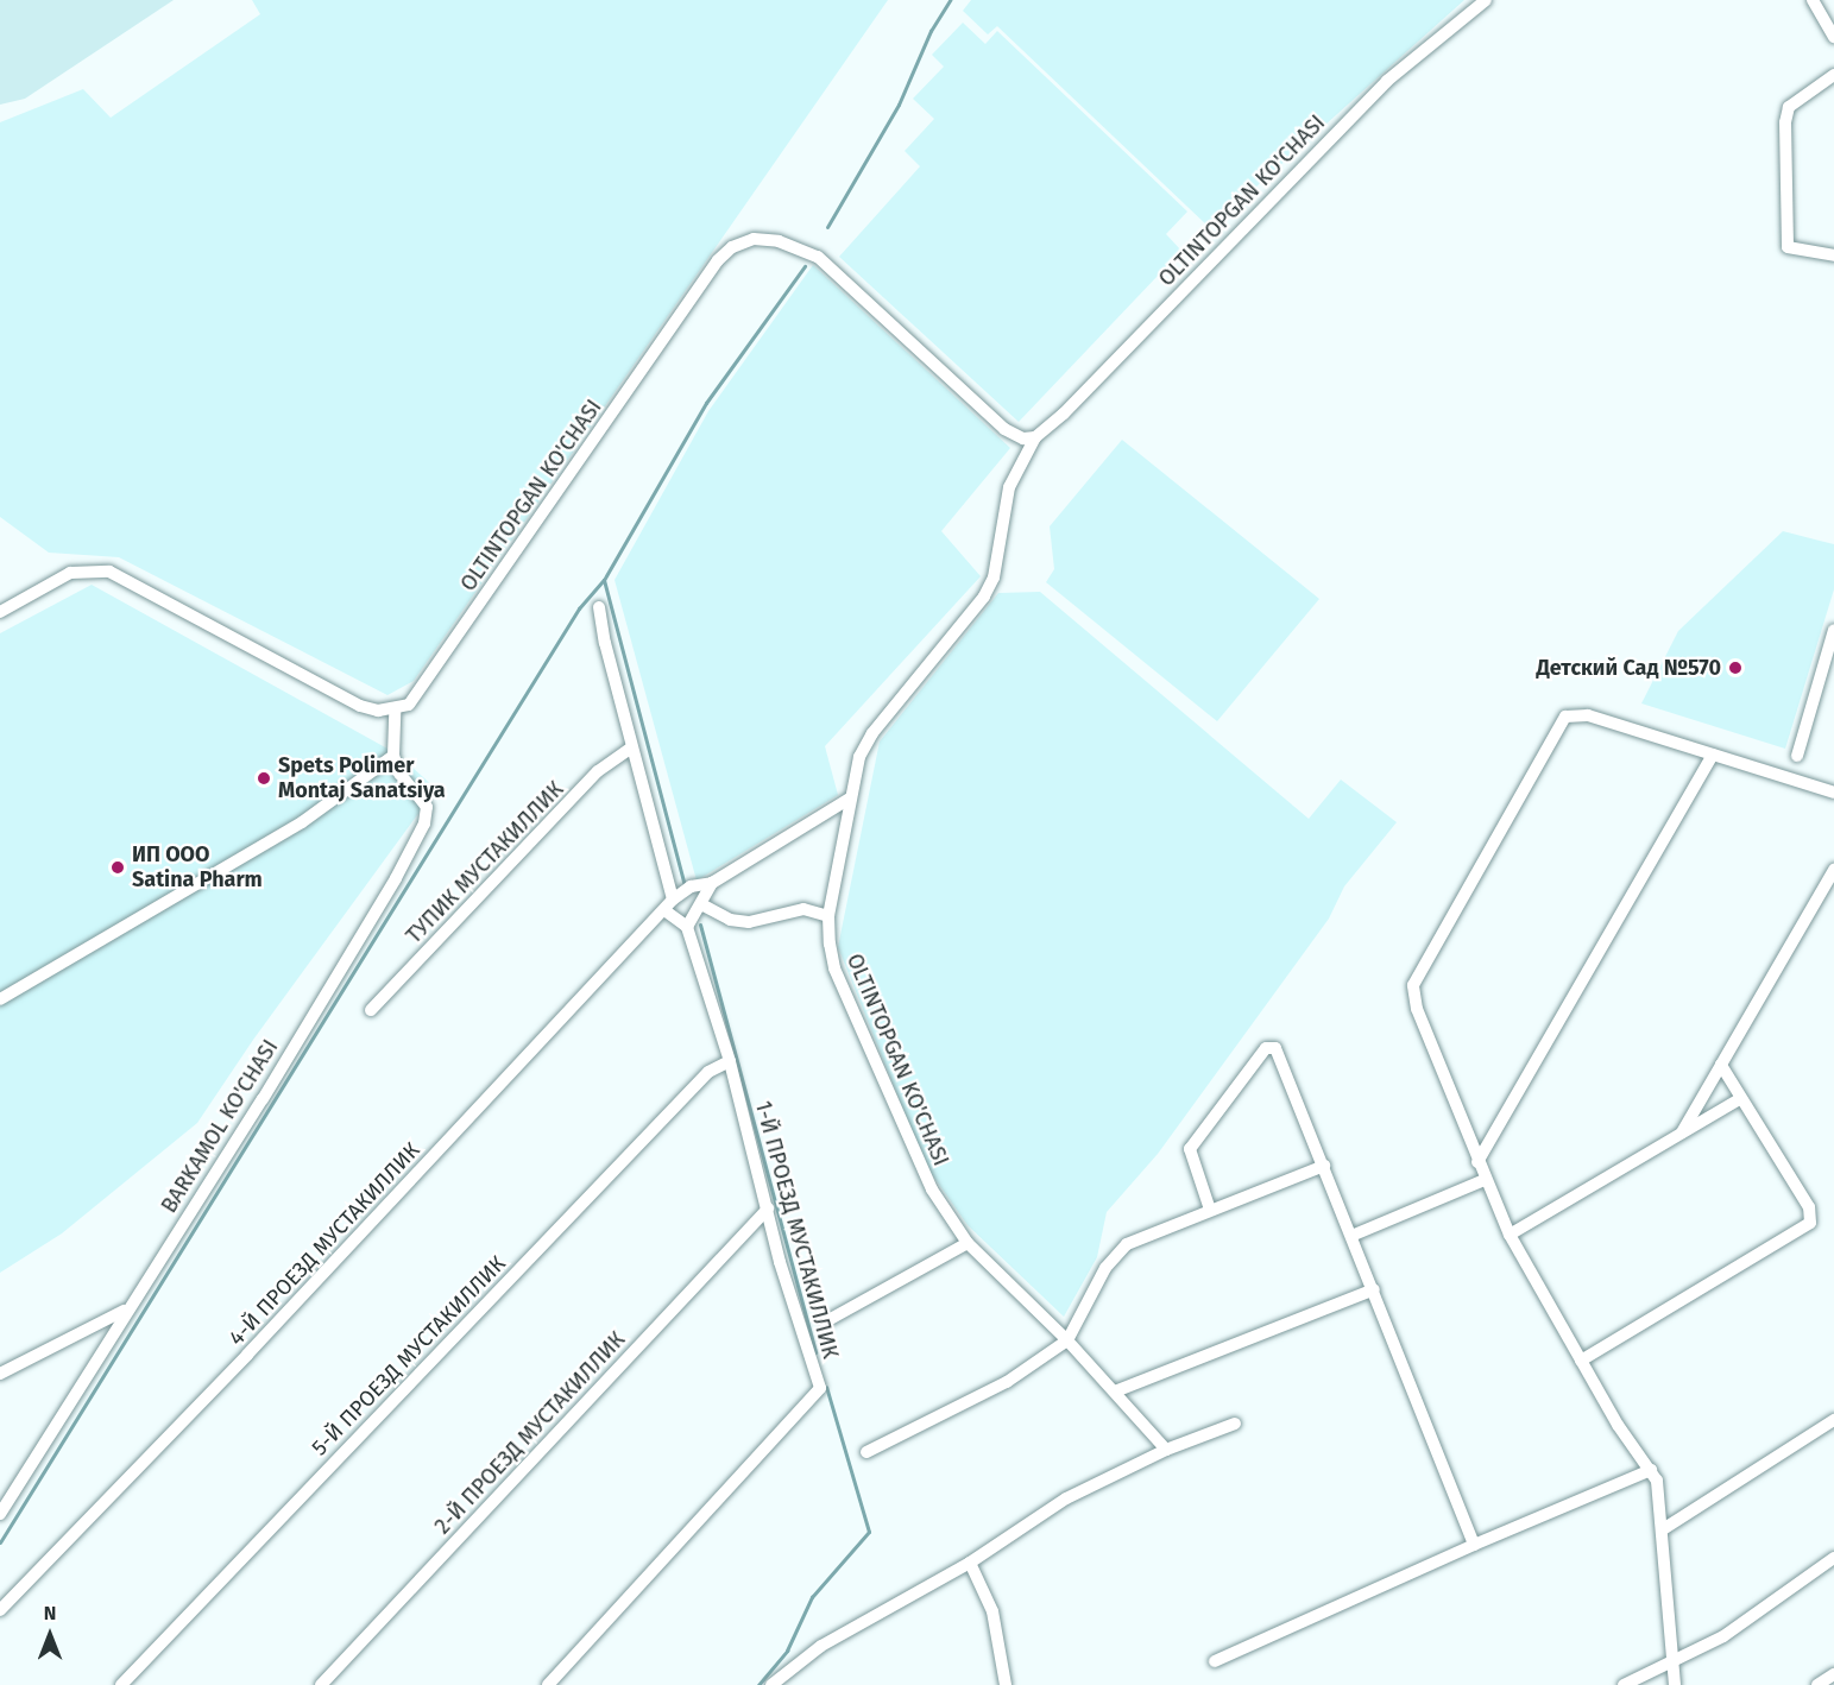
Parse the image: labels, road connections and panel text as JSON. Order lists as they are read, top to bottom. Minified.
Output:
{"streets":{"street":["OLTINTOPGAN KO'CHASI","ТУПИК МУСТАКИЛЛИК","BARKAMOL KO'CHASI","1-Й ПРОЕЗД МУСТАКИЛЛИК","4-Й ПРОЕЗД МУСТАКИЛЛИК","5-Й ПРОЕЗД МУСТАКИЛЛИК","2-Й ПРОЕЗД МУСТАКИЛЛИК"]},"crossings":[["OLTINTOPGAN KO'CHASI","BARKAMOL KO'CHASI"],["1-Й ПРОЕЗД МУСТАКИЛЛИК","5-Й ПРОЕЗД МУСТАКИЛЛИК"],["1-Й ПРОЕЗД МУСТАКИЛЛИК","2-Й ПРОЕЗД МУСТАКИЛЛИК"]],"places":["Детский Сад №570","Spets Polimer Montaj Sanatsiya","ИП ООО Satina Pharm"],"north":"top"}
